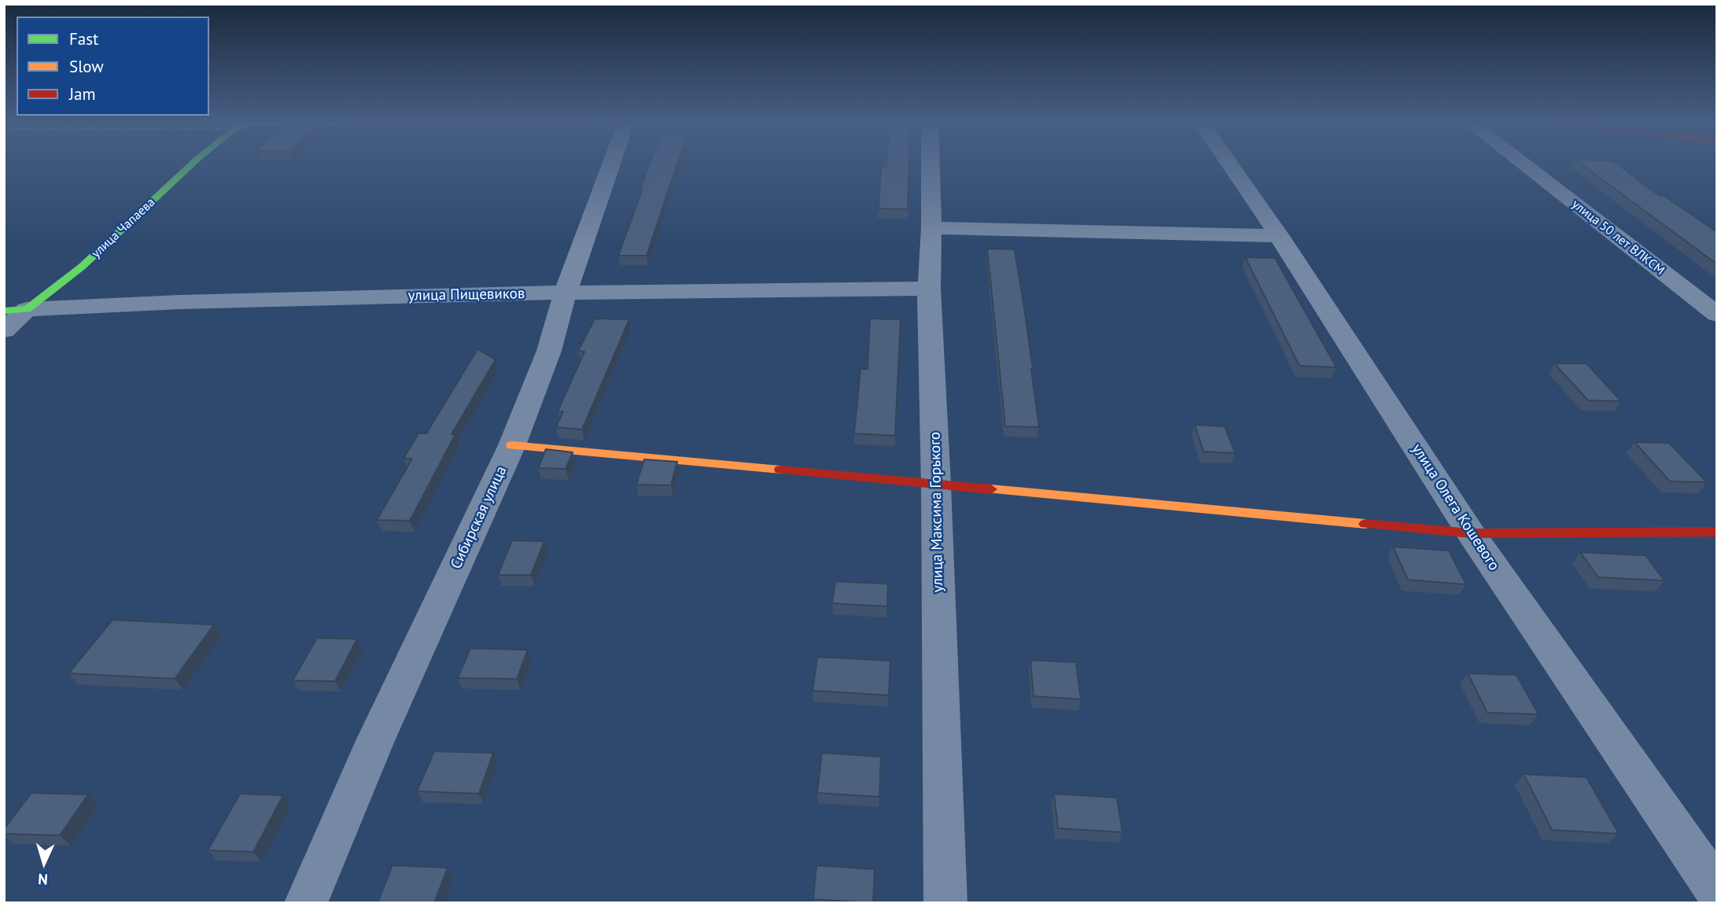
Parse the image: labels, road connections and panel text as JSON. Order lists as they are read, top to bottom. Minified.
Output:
{"streets":{"main road":["улица Чапаева"],"street":["улица 50 лет ВЛКСМ","улица Пищевиков","улица Олега Кошевого","улица Максима Горького","Сибирская улица"]},"crossings":[["улица Чапаева","улица Пищевиков"],["улица Пищевиков","улица Максима Горького"],["улица Пищевиков","Сибирская улица"]],"legend":["Fast","Slow","Jam"],"north":"bottom"}
